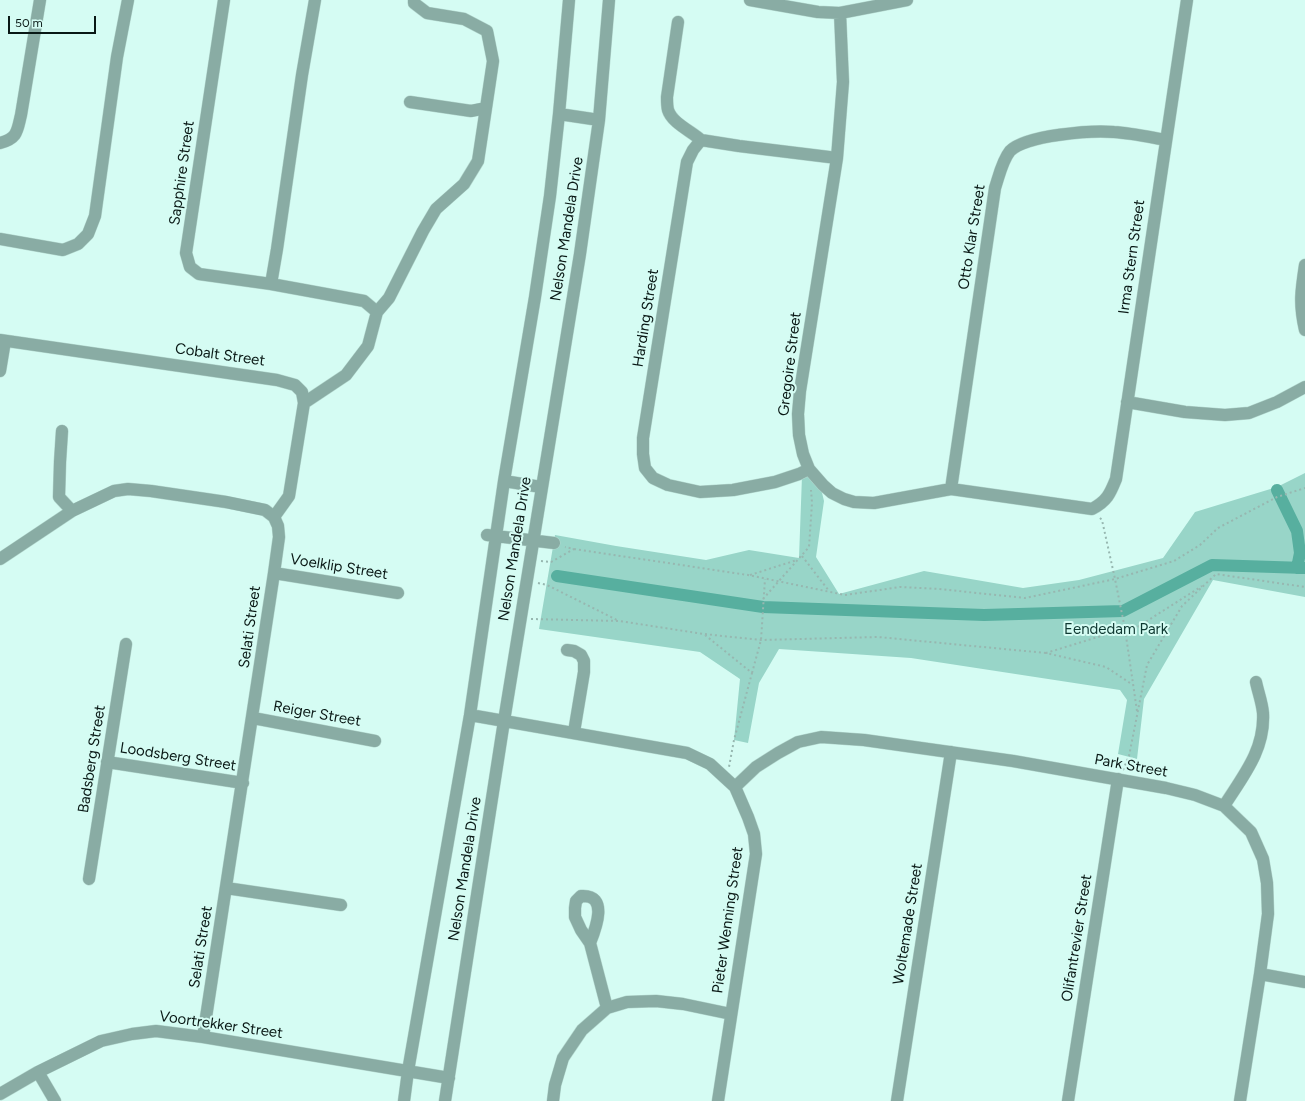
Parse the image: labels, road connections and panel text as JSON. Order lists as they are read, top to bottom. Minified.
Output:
{"streets":{"street":["Sapphire Street","Nelson Mandela Drive","Otto Klar Street","Irma Stern Street","Harding Street","Cobalt Street","Gregoire Street","Voelklip Street","Selati Street","Reiger Street","Loodsberg Street","Badsberg Street","Park Street","Pieter Wenning Street","Woltemade Street","Olifantrevier Street","Voortrekker Street"]},"crossings":[["Nelson Mandela Drive","Pieter Wenning Street"],["Nelson Mandela Drive","Voortrekker Street"],["Otto Klar Street","Irma Stern Street"],["Otto Klar Street","Gregoire Street"],["Irma Stern Street","Gregoire Street"],["Harding Street","Gregoire Street"],["Voelklip Street","Selati Street"],["Selati Street","Reiger Street"],["Selati Street","Loodsberg Street"],["Selati Street","Voortrekker Street"],["Loodsberg Street","Badsberg Street"],["Park Street","Pieter Wenning Street"],["Park Street","Woltemade Street"],["Park Street","Olifantrevier Street"]],"parks":["Eendedam Park"],"scale_bar":"50 m"}
